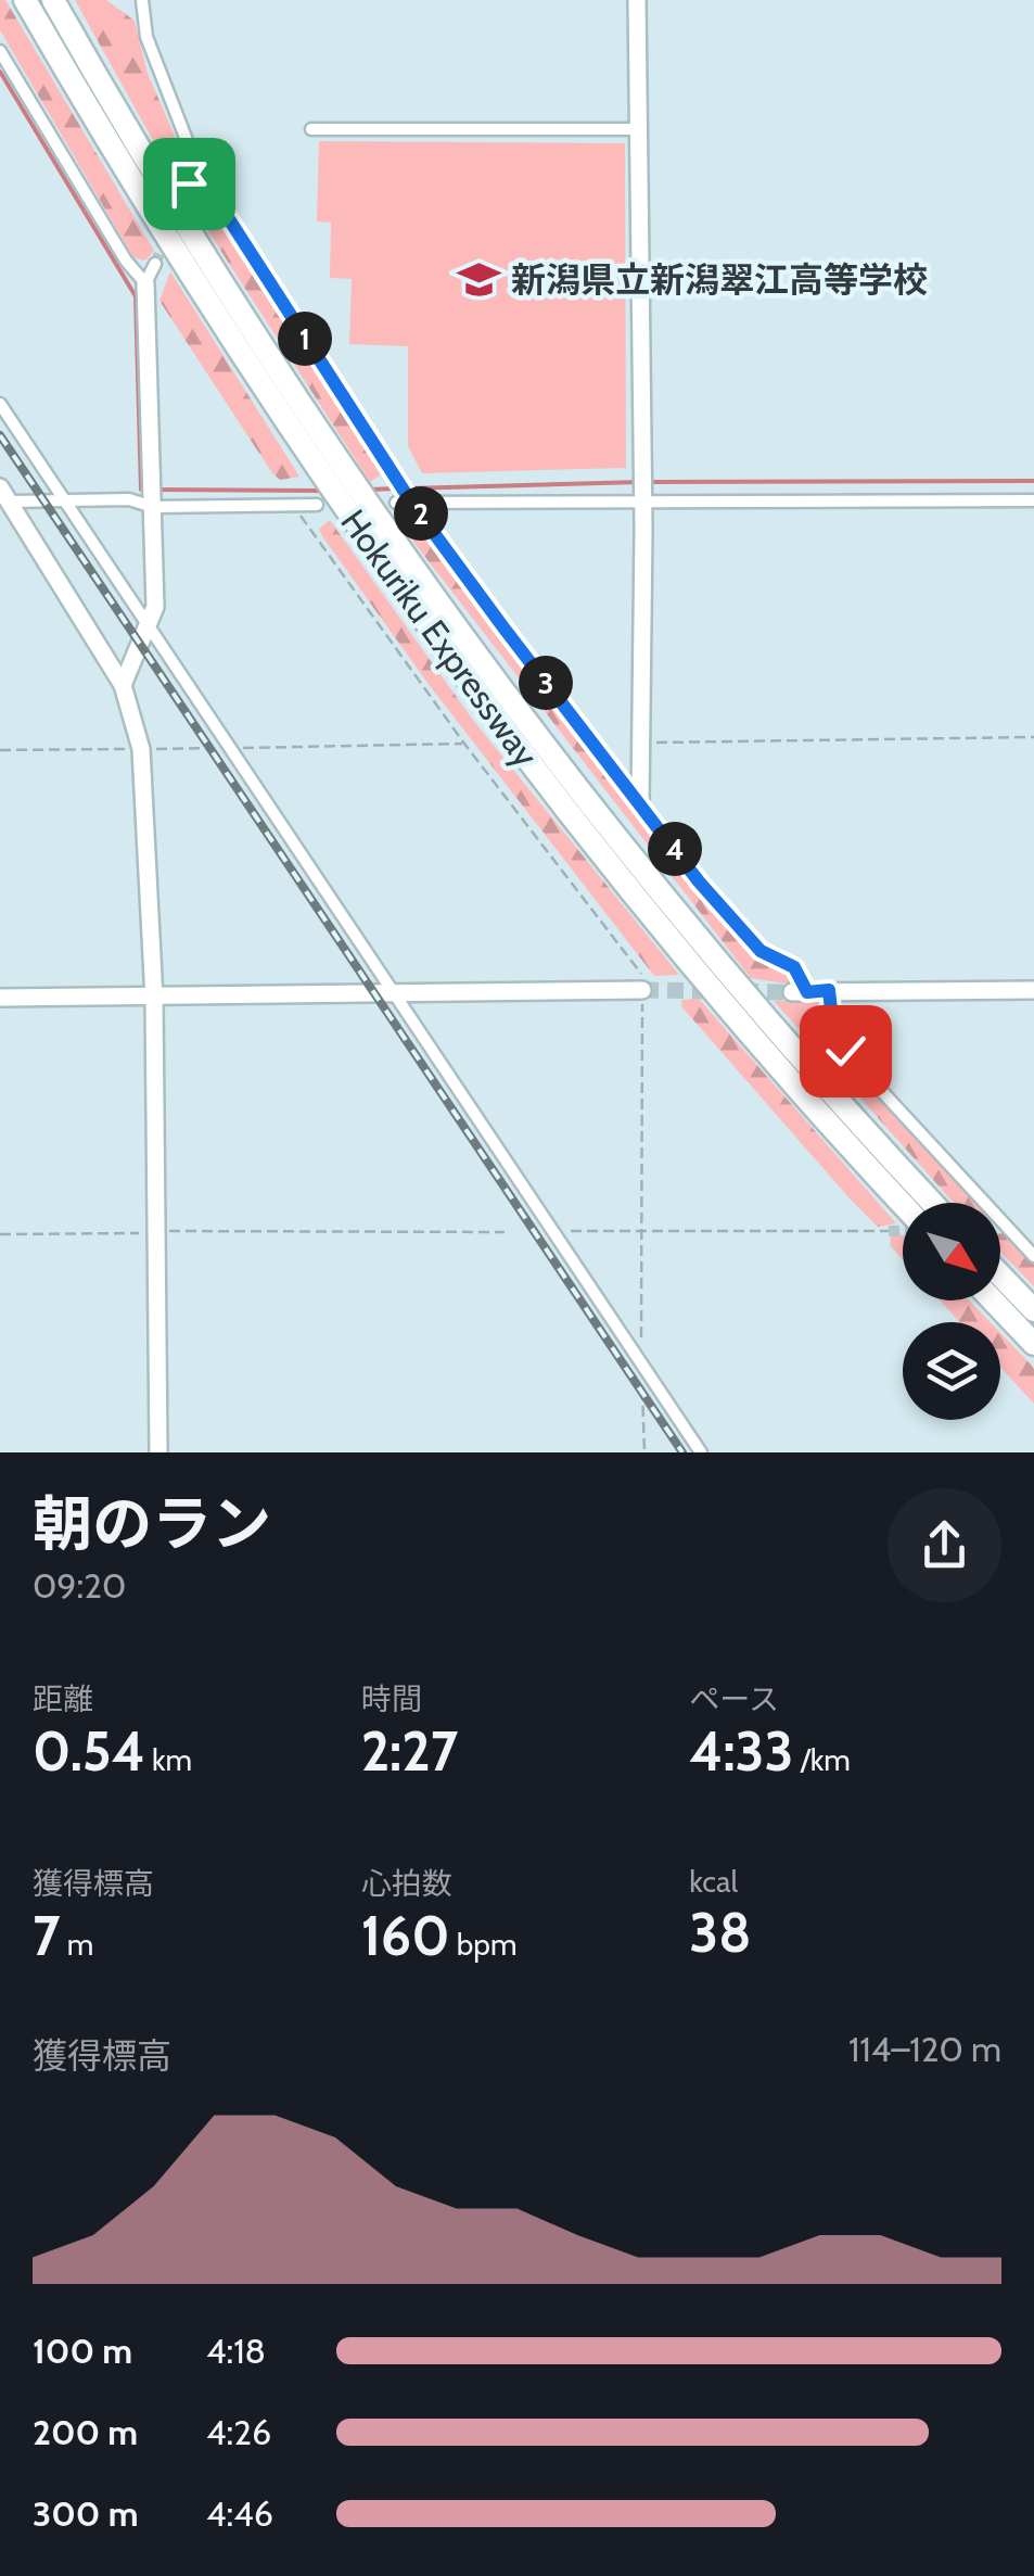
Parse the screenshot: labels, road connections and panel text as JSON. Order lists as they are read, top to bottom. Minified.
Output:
{"streets":{"highway":["Hokuriku Expressway"]},"places":{"school or university":["新潟県立新潟翠江高等学校"]},"north":"bottom right","page":{"pins":["1","2","3","4"],"heading":["朝のラン","09:20"],"stats":[["距離","0.54 km"],["時間","2:27"],["ペース","4:33 /km"],["獲得標高","7 m"],["心拍数","160 bpm"],["kcal","38"]],"chart":["獲得標高","114–120 m"],"list":[{"name":"100 m","note":"4:18"},{"name":"200 m","note":"4:26"},{"name":"300 m","note":"4:46"}]}}
